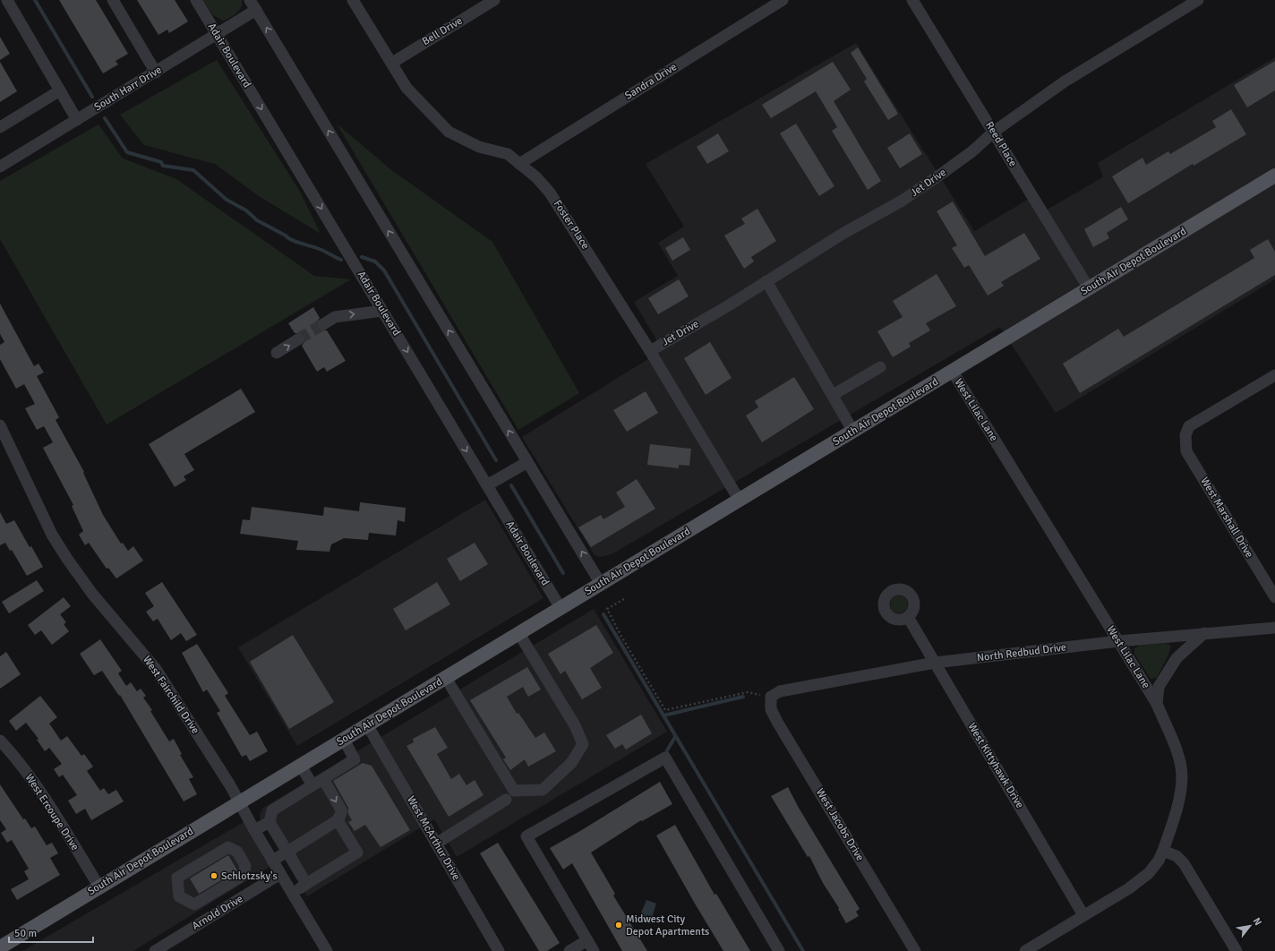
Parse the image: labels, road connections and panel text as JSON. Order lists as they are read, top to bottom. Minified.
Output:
{"streets":{"main road":["South Air Depot Boulevard"],"street":["Bell Drive","Adair Boulevard","Sandra Drive","South Harr Drive","Reed Place","Jet Drive","Foster Place","West Lilac Lane","West Marshall Drive","North Redbud Drive","West Fairchild Drive","West Kittyhawk Drive","West Ercoupe Drive","West Jacobs Drive","West McArthur Drive","Arnold Drive"]},"crossings":[["Bell Drive","Foster Place"],["Adair Boulevard","South Harr Drive"],["Adair Boulevard","South Air Depot Boulevard"],["Sandra Drive","Foster Place"],["Reed Place","Jet Drive"],["Reed Place","South Air Depot Boulevard"],["Jet Drive","Foster Place"],["Foster Place","South Air Depot Boulevard"],["South Air Depot Boulevard","West Lilac Lane"],["South Air Depot Boulevard","West Fairchild Drive"],["South Air Depot Boulevard","West Ercoupe Drive"],["South Air Depot Boulevard","West McArthur Drive"],["West Lilac Lane","North Redbud Drive"],["West Lilac Lane","West Kittyhawk Drive"],["North Redbud Drive","West Kittyhawk Drive"],["North Redbud Drive","West Jacobs Drive"],["West Fairchild Drive","Arnold Drive"]],"places":["Schlotzsky's","Midwest City Depot Apartments"],"scale_bar":"50 m","north":"top right"}
